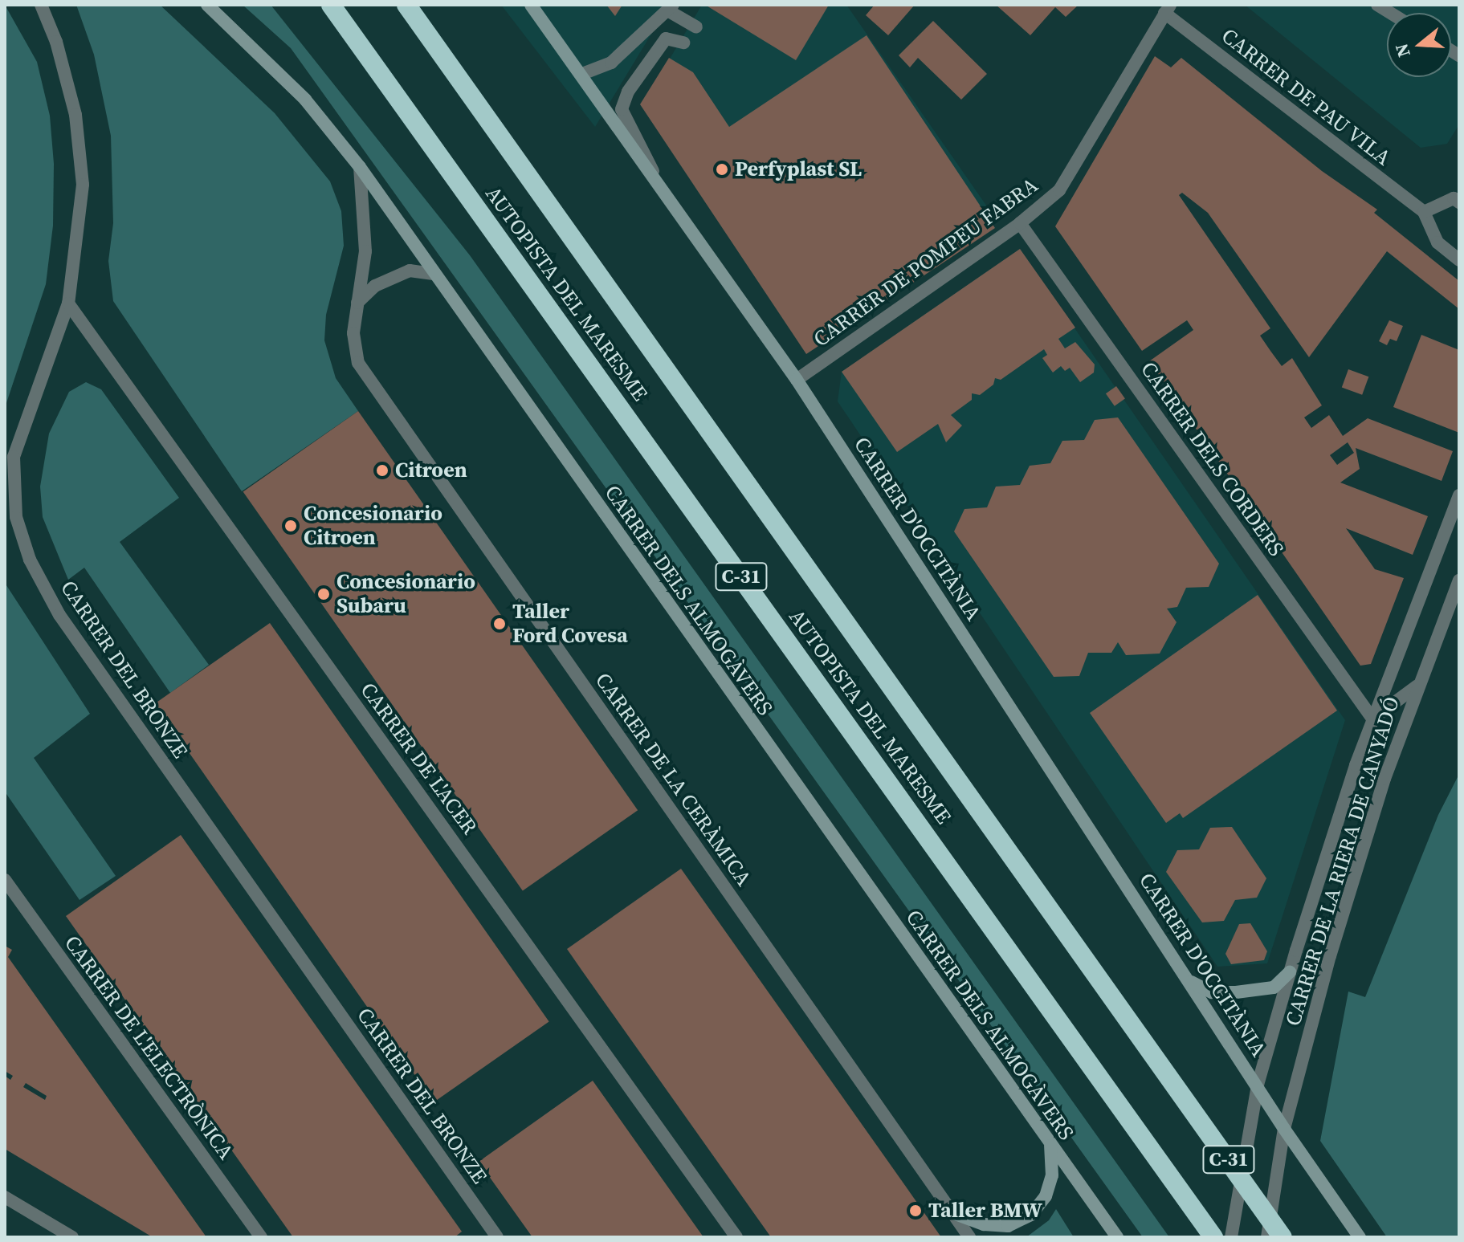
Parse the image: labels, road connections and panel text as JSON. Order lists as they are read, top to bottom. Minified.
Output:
{"streets":{"highway":["AUTOPISTA DEL MARESME","C-31"],"street":["CARRER DE PAU VILA","CARRER DE POMPEU FABRA","CARRER DELS CORDERS","CARRER D'OCCITÀNIA","CARRER DELS ALMOGÀVERS","CARRER DEL BRONZE","CARRER DE L'ACER","CARRER DE LA CERÀMICA","CARRER DE LA RIERA DE CANYADÓ","CARRER DE L'ELECTRÒNICA"]},"crossings":[["CARRER DE PAU VILA","CARRER DE POMPEU FABRA"],["CARRER DE POMPEU FABRA","CARRER DELS CORDERS"],["CARRER DE POMPEU FABRA","CARRER D'OCCITÀNIA"],["CARRER DELS CORDERS","CARRER DE LA RIERA DE CANYADÓ"],["CARRER D'OCCITÀNIA","CARRER DE LA RIERA DE CANYADÓ"],["CARRER DELS ALMOGÀVERS","CARRER DE LA CERÀMICA"],["CARRER DEL BRONZE","CARRER DE L'ACER"]],"places":["Perfyplast SL","Citroen","Concesionario Citroen","Concesionario Subaru","Taller Ford Covesa","Taller BMW"],"north":"left"}
